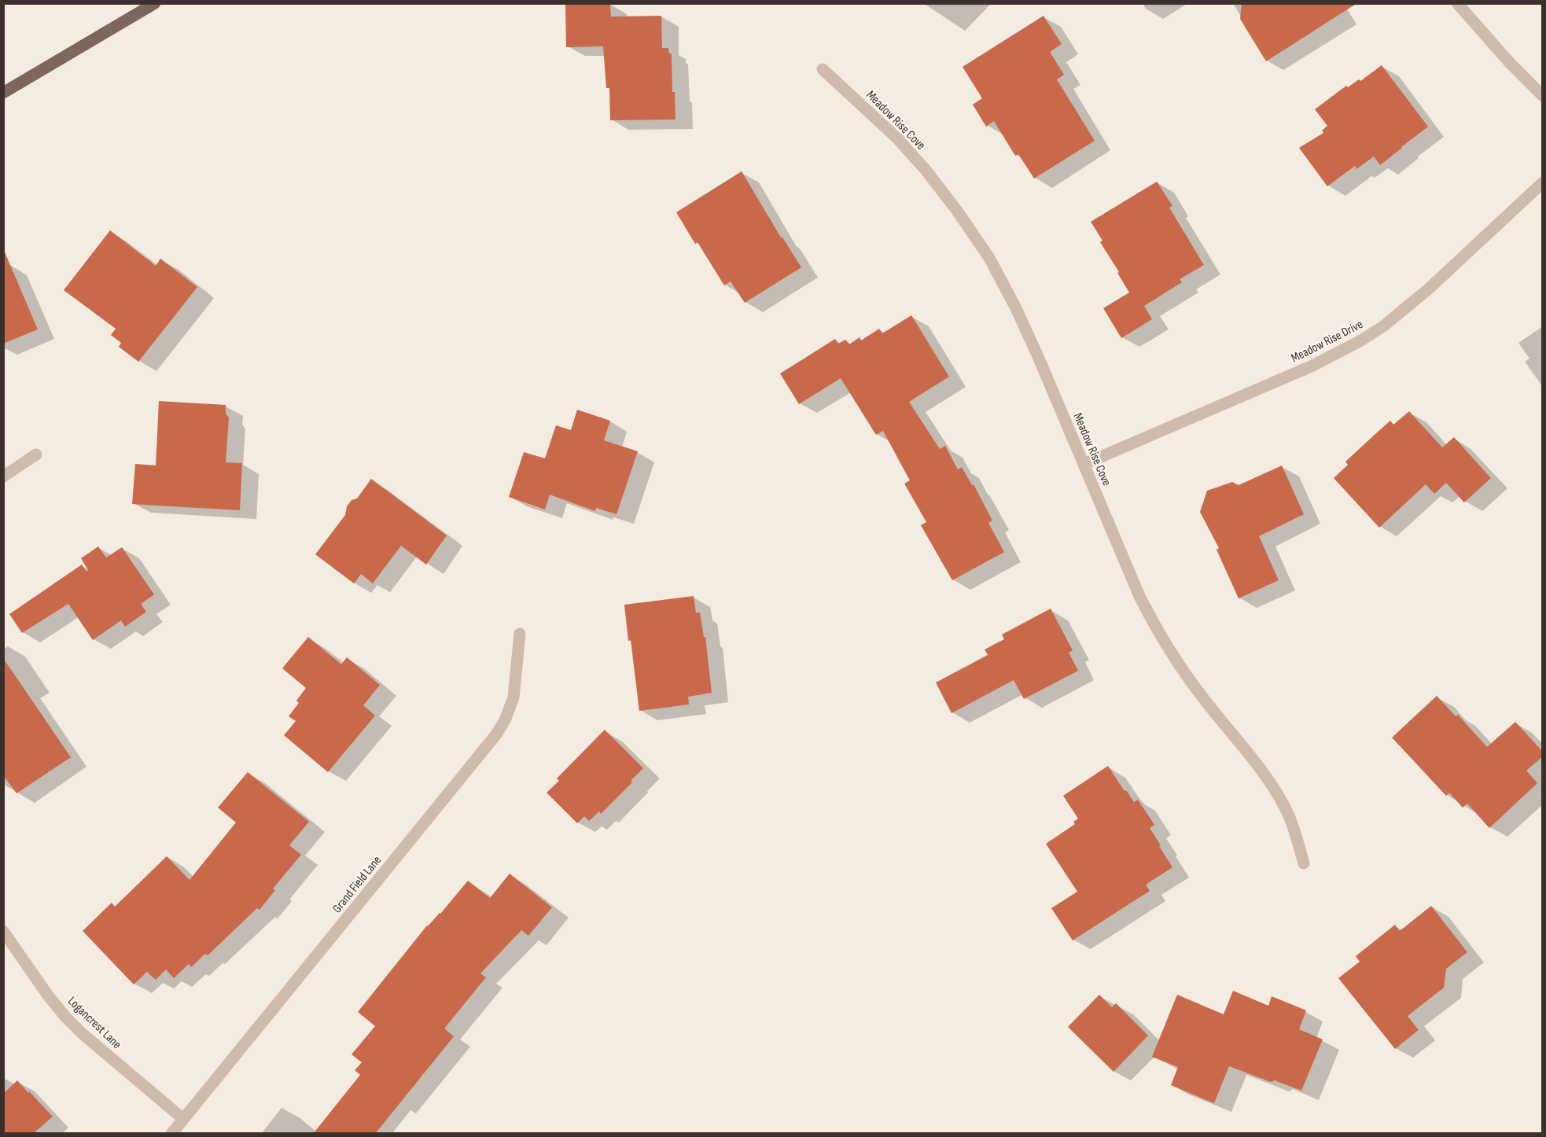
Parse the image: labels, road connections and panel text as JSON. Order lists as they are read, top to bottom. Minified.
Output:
{"streets":{"street":["Meadow Rise Cove","Meadow Rise Drive","Grand Field Lane","Logancrest Lane"]},"crossings":[["Meadow Rise Cove","Meadow Rise Drive"],["Grand Field Lane","Logancrest Lane"]]}
